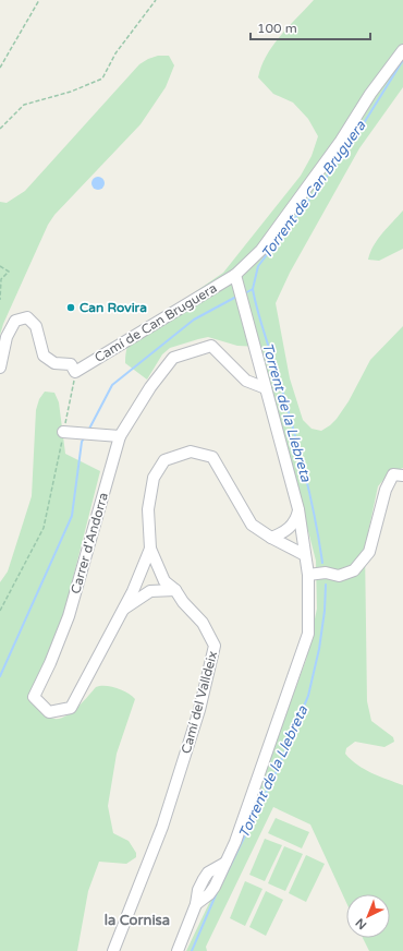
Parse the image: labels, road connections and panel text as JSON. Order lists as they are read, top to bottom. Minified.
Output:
{"streets":{"street":["Camí de Can Bruguera","Carrer d'Andorra","Camí del Valldeix"]},"crossings":[["Carrer d'Andorra","Camí del Valldeix"]],"districts":["la Cornisa"],"water":["Torrent de Can Bruguera","Torrent de la Llebreta"],"places":["Can Rovira"],"scale_bar":"100 m","north":"bottom left"}
